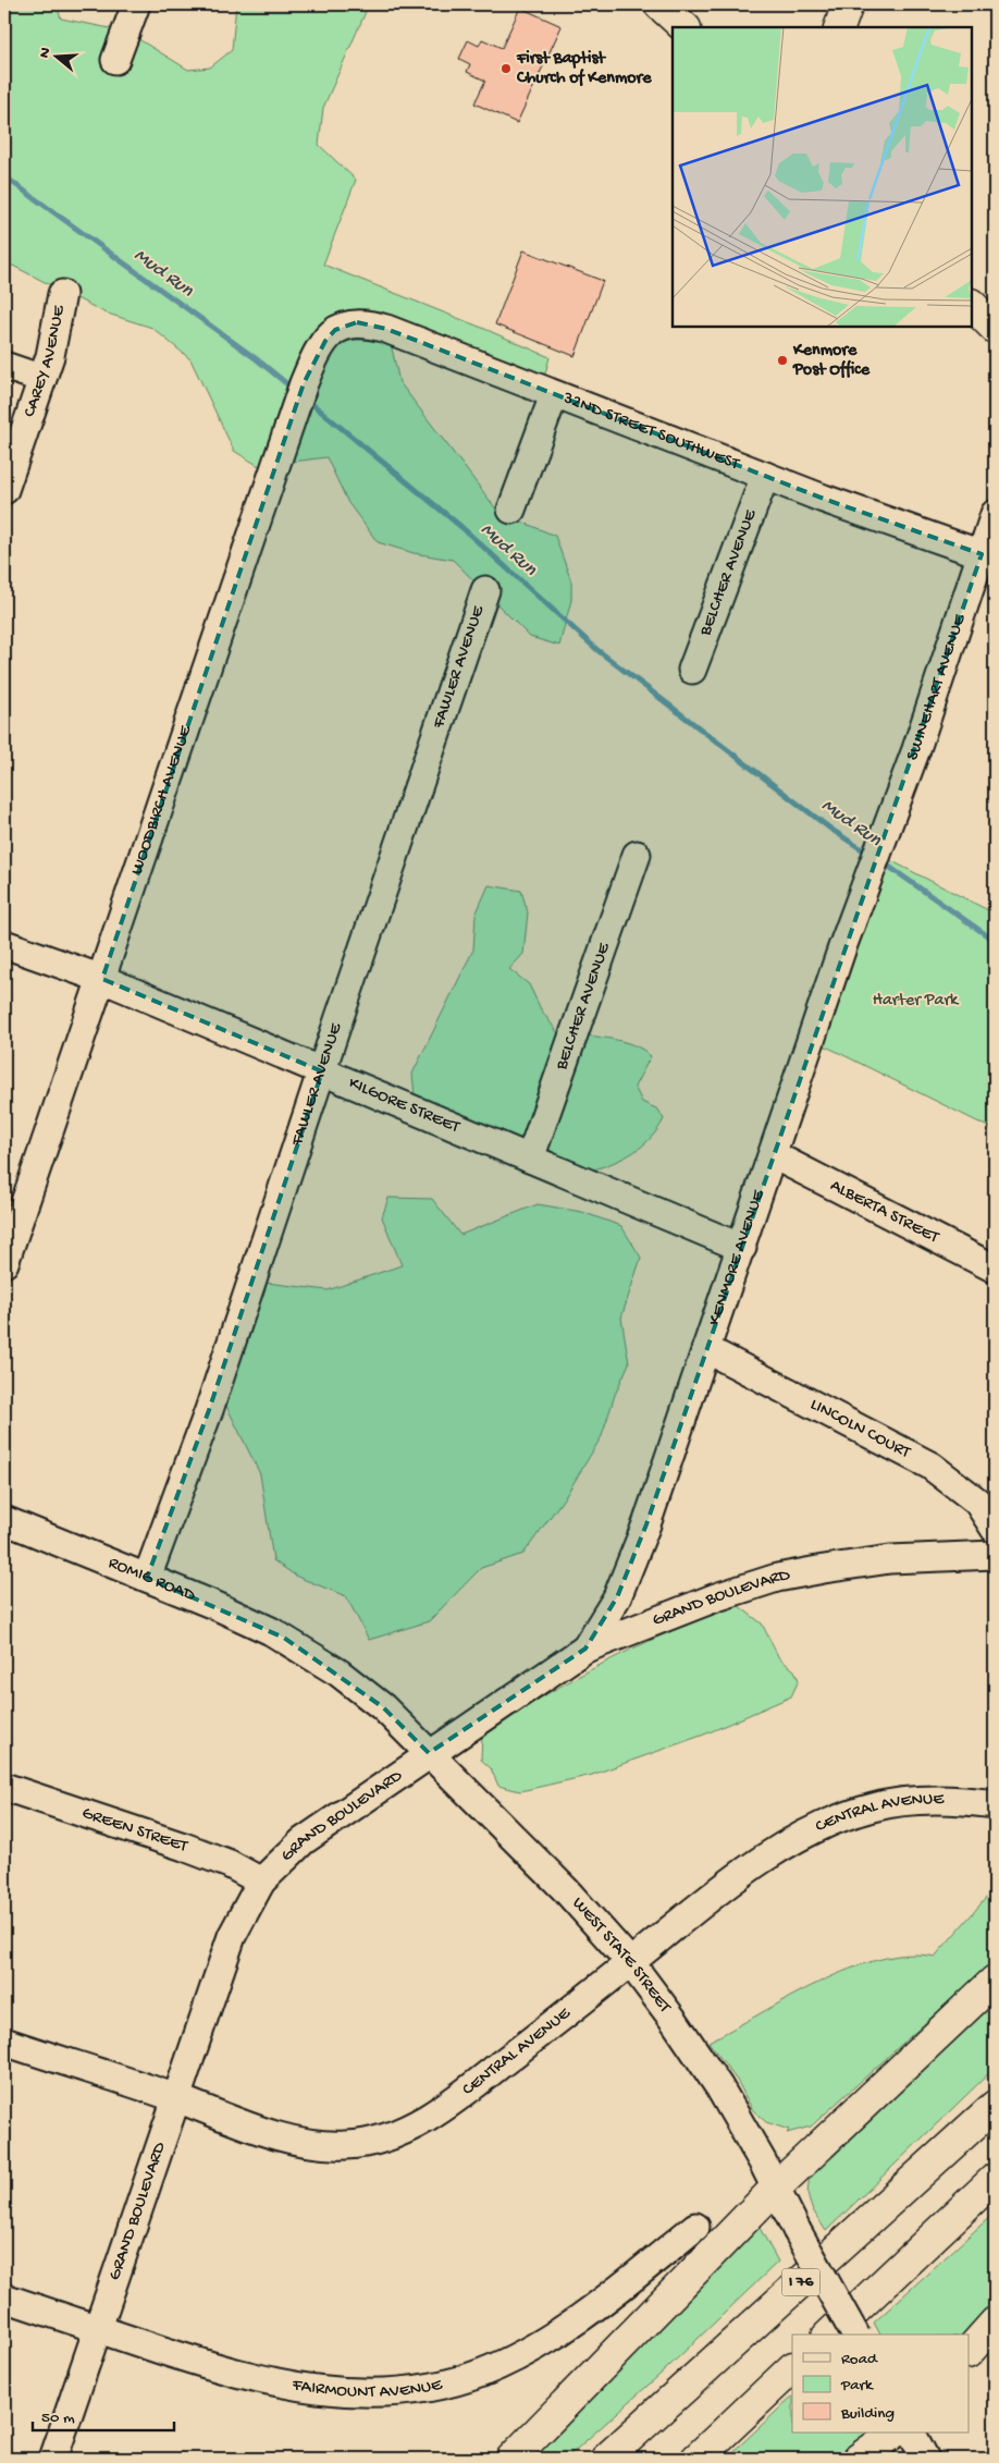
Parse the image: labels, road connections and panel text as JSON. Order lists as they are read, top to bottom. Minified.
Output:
{"streets":{"main road":["I 76"],"street":["CAREY AVENUE","32ND STREET SOUTHWEST","BELCHER AVENUE","FAWLER AVENUE","SWINEHART AVENUE","WOODBIRCH AVENUE","KILGORE STREET","ALBERTA STREET","KENMORE AVENUE","LINCOLN COURT","ROMIG ROAD","GRAND BOULEVARD","CENTRAL AVENUE","GREEN STREET","WEST STATE STREET","FAIRMOUNT AVENUE"]},"crossings":[["32ND STREET SOUTHWEST","BELCHER AVENUE"],["32ND STREET SOUTHWEST","SWINEHART AVENUE"],["32ND STREET SOUTHWEST","WOODBIRCH AVENUE"],["BELCHER AVENUE","KILGORE STREET"],["FAWLER AVENUE","KILGORE STREET"],["FAWLER AVENUE","ROMIG ROAD"],["SWINEHART AVENUE","KENMORE AVENUE"],["WOODBIRCH AVENUE","KILGORE STREET"],["KILGORE STREET","KENMORE AVENUE"],["ALBERTA STREET","KENMORE AVENUE"],["KENMORE AVENUE","LINCOLN COURT"],["KENMORE AVENUE","GRAND BOULEVARD"],["ROMIG ROAD","WEST STATE STREET"],["GRAND BOULEVARD","CENTRAL AVENUE"],["GRAND BOULEVARD","GREEN STREET"],["GRAND BOULEVARD","WEST STATE STREET"],["GRAND BOULEVARD","FAIRMOUNT AVENUE"],["CENTRAL AVENUE","WEST STATE STREET"]],"water":["Mud Run"],"parks":["Harter Park"],"places":["First Baptist Church of Kenmore","Kenmore Post Office"],"legend":["Road","Park","Building"],"scale_bar":"50 m","north":"left"}
